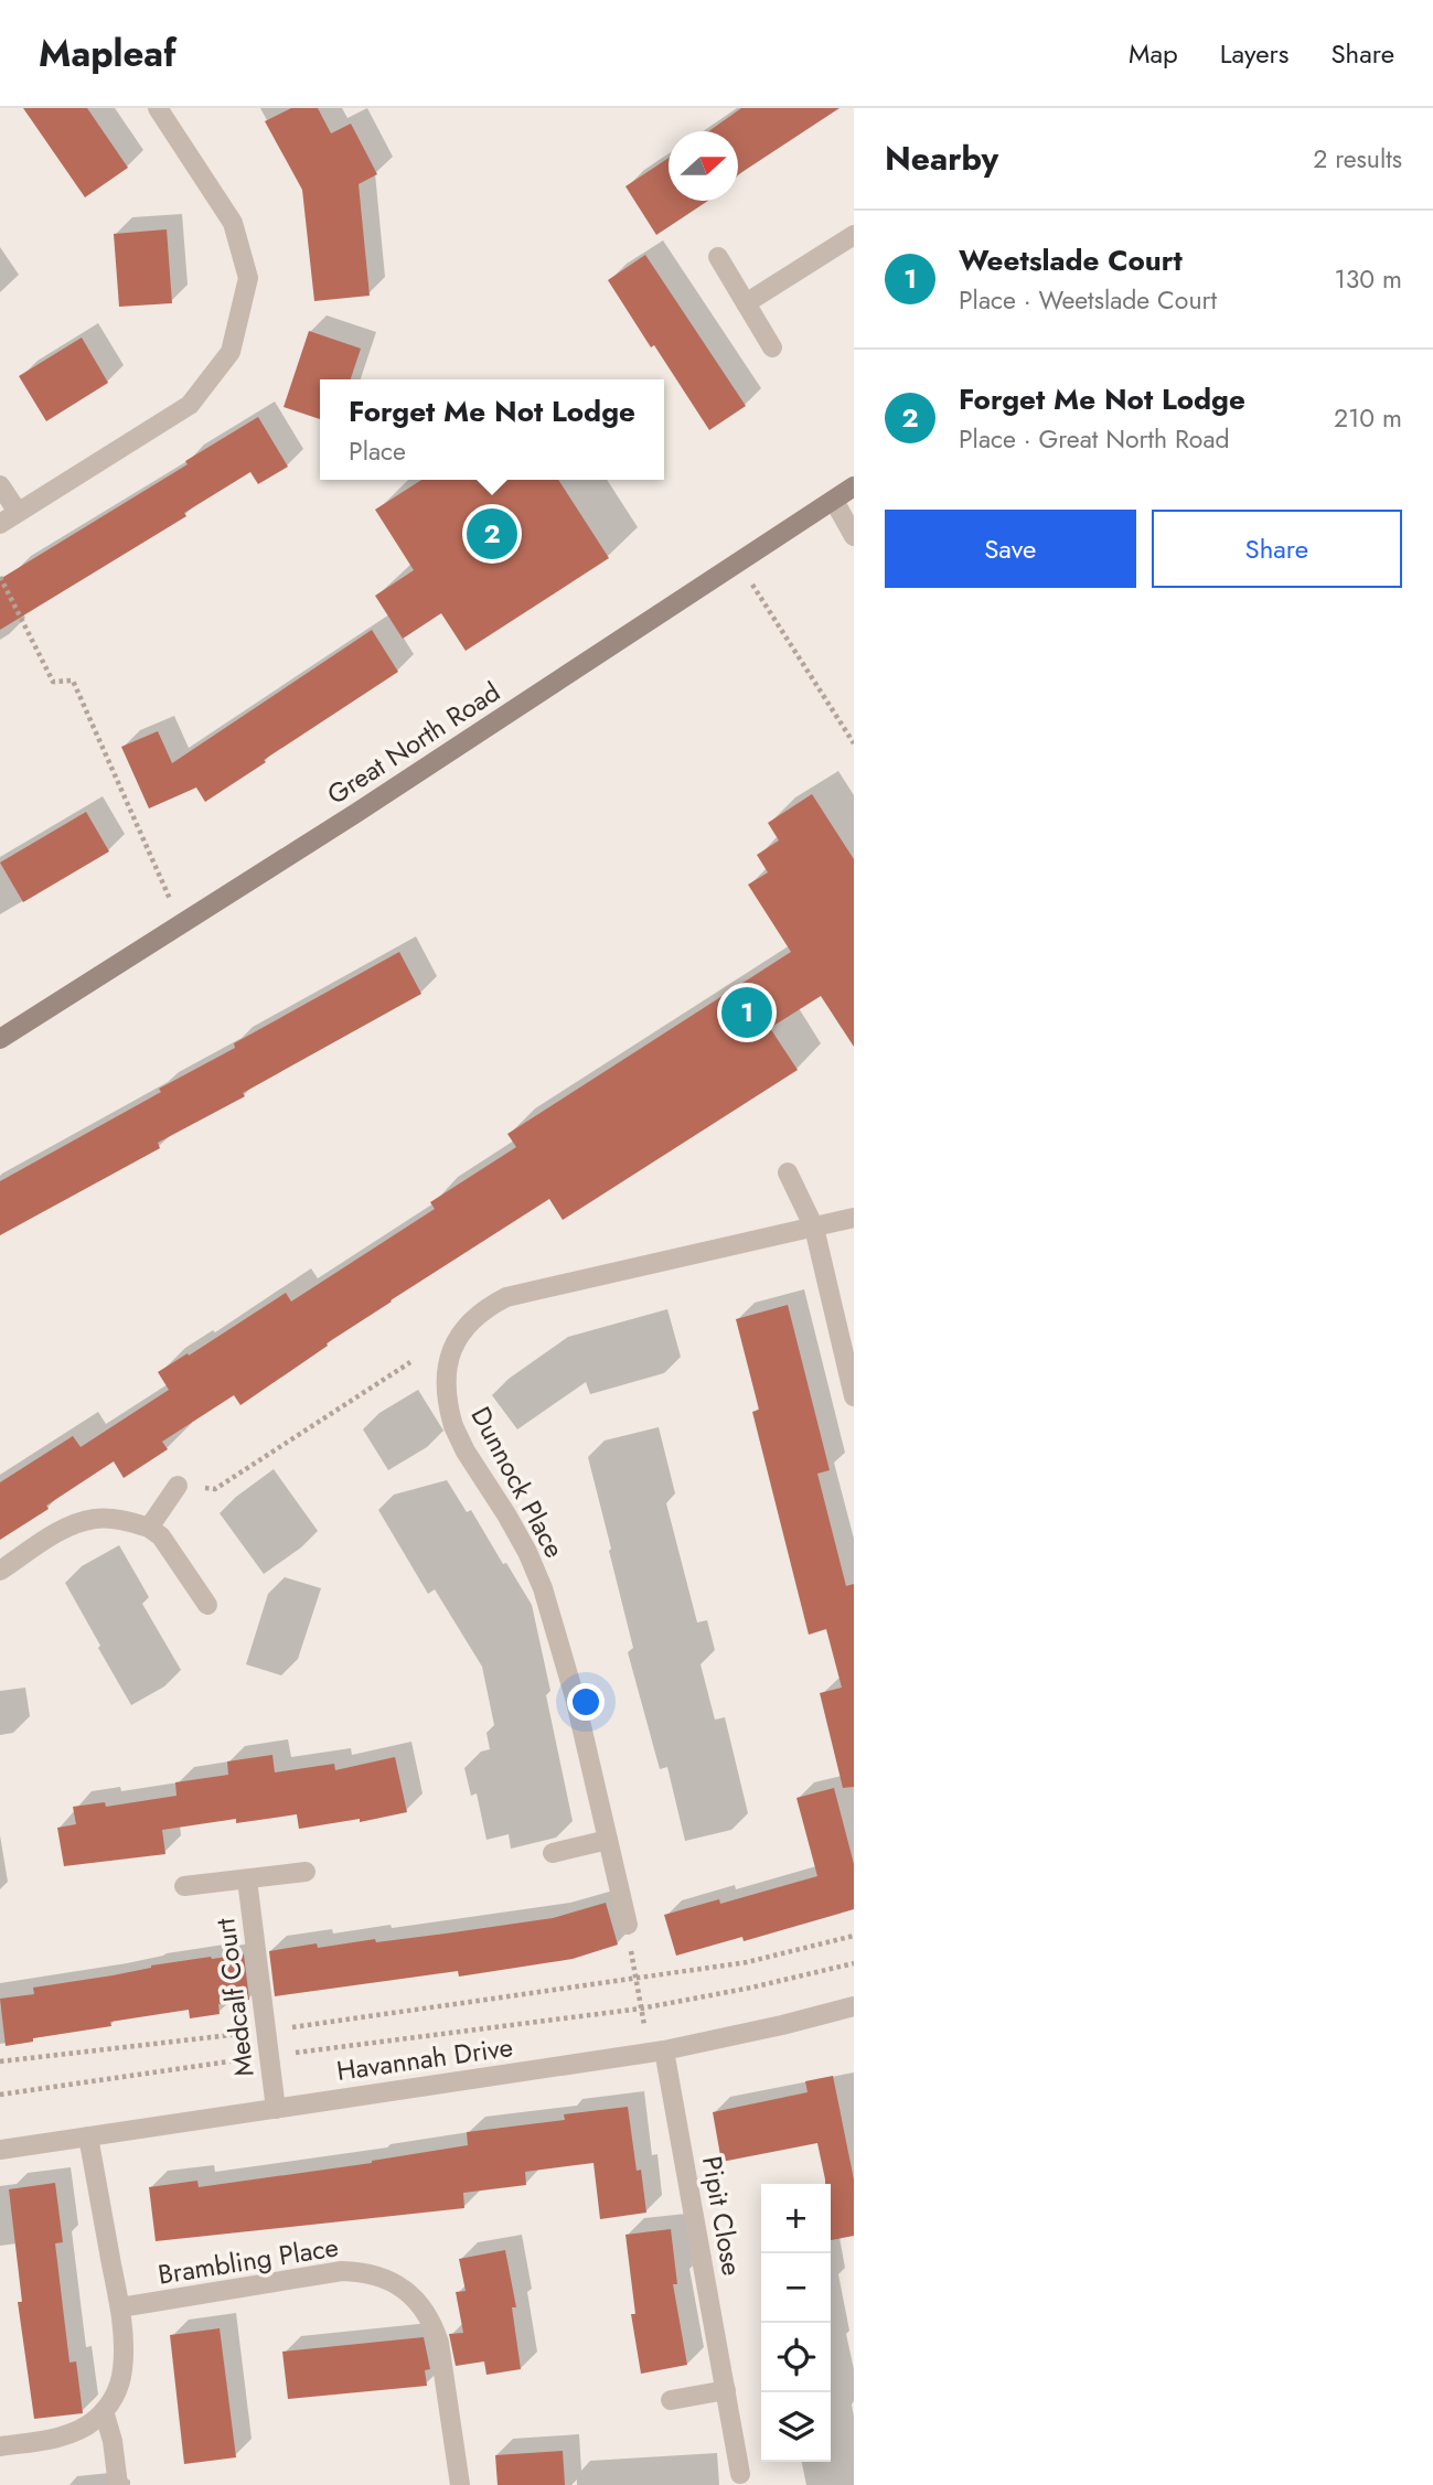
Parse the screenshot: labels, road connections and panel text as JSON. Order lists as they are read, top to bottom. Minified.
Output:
{"streets":{"main road":["Great North Road"],"street":["Dunnock Place","Medcalf Court","Havannah Drive","Pipit Close","Brambling Place"]},"crossings":[["Medcalf Court","Havannah Drive"],["Havannah Drive","Pipit Close"]],"north":"right","page":{"header":"Mapleaf","nav":["Map","Layers","Share"],"heading":["Nearby","2 results"],"list":[{"mark":"1","name":"Weetslade Court","note":"Place · Weetslade Court","value":"130 m"},{"mark":"2","name":"Forget Me Not Lodge","note":"Place · Great North Road","value":"210 m"}],"popup":["Forget Me Not Lodge","Place"],"buttons":["Save","Share"],"pins":["2","1"],"map_buttons":["+","−"]}}
